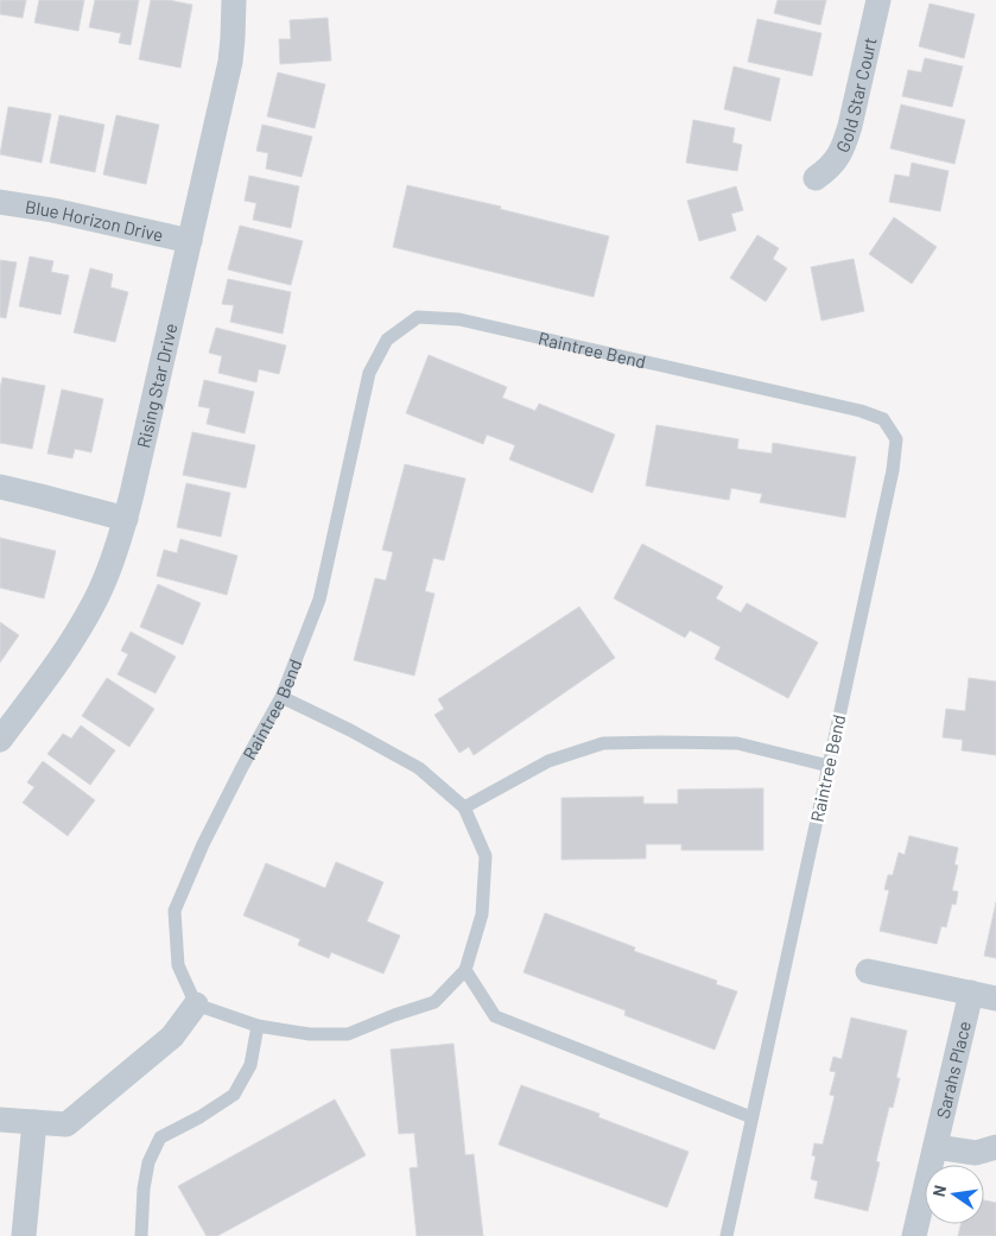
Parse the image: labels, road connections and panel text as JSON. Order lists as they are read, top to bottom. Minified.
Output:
{"streets":{"street":["Gold Star Court","Blue Horizon Drive","Rising Star Drive","Sarahs Place"],"lane":["Raintree Bend"]},"crossings":[["Blue Horizon Drive","Rising Star Drive"]],"north":"left"}
